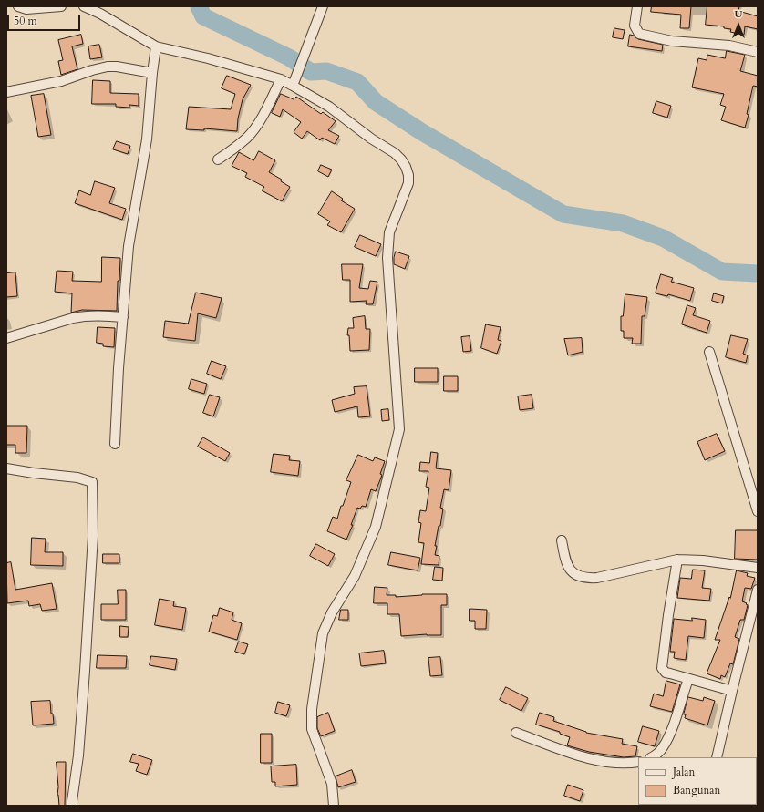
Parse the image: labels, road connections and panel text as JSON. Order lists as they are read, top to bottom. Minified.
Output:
{"legend":["Jalan","Bangunan"],"scale_bar":"50 m","north":"top"}
